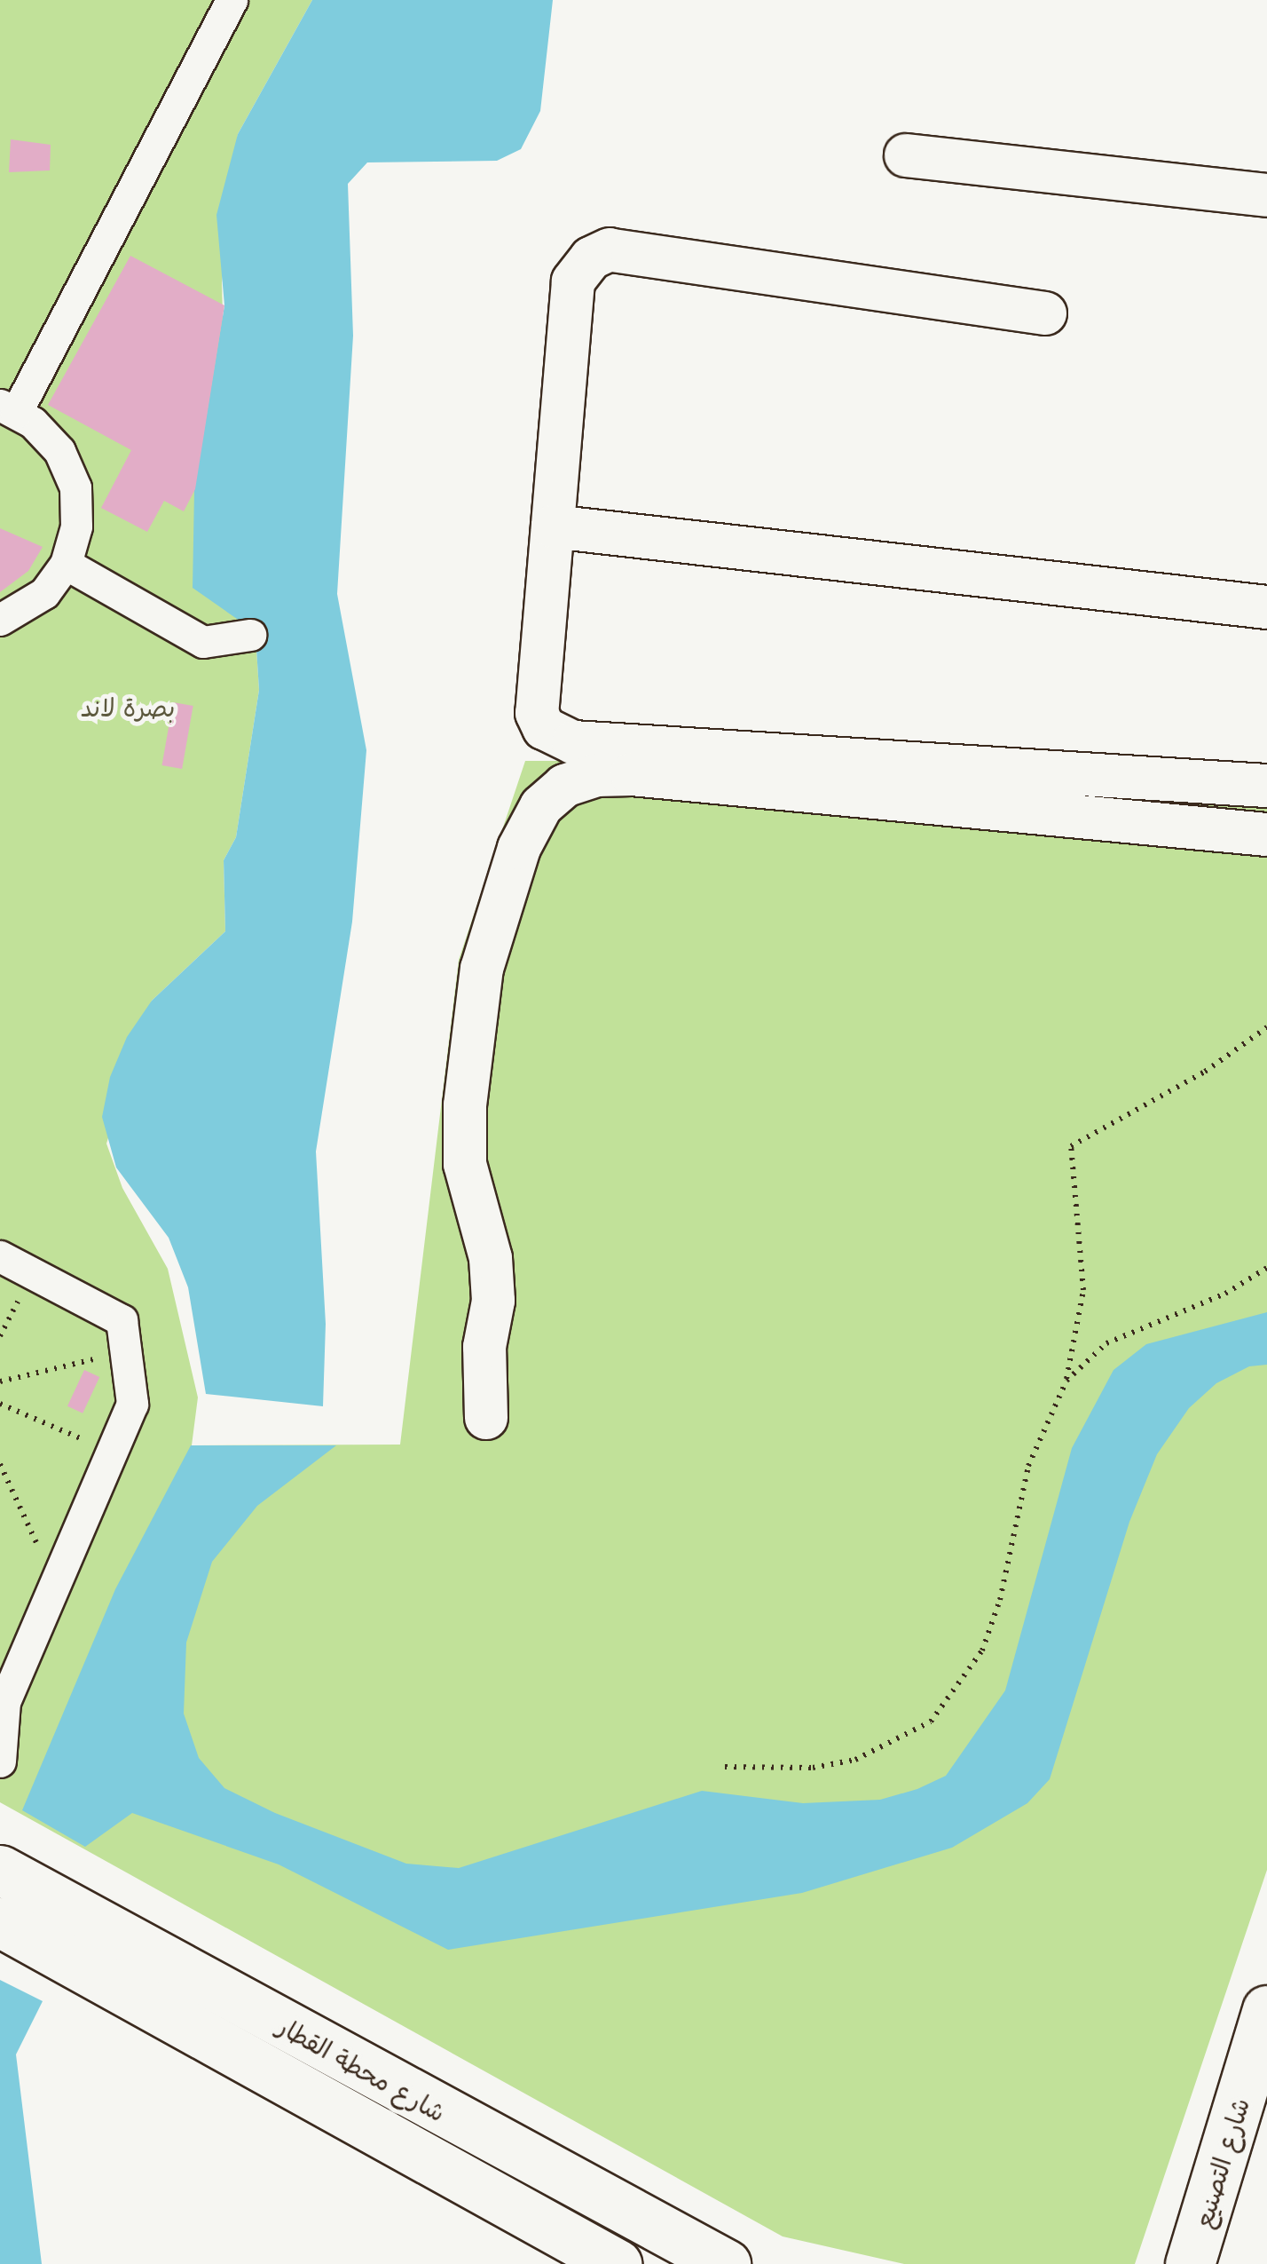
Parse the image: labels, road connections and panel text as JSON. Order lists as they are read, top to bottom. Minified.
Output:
{"streets":{"main road":["شارع محطة القطار","شارع التصنيع"]},"parks":["بصرة لاند"]}
